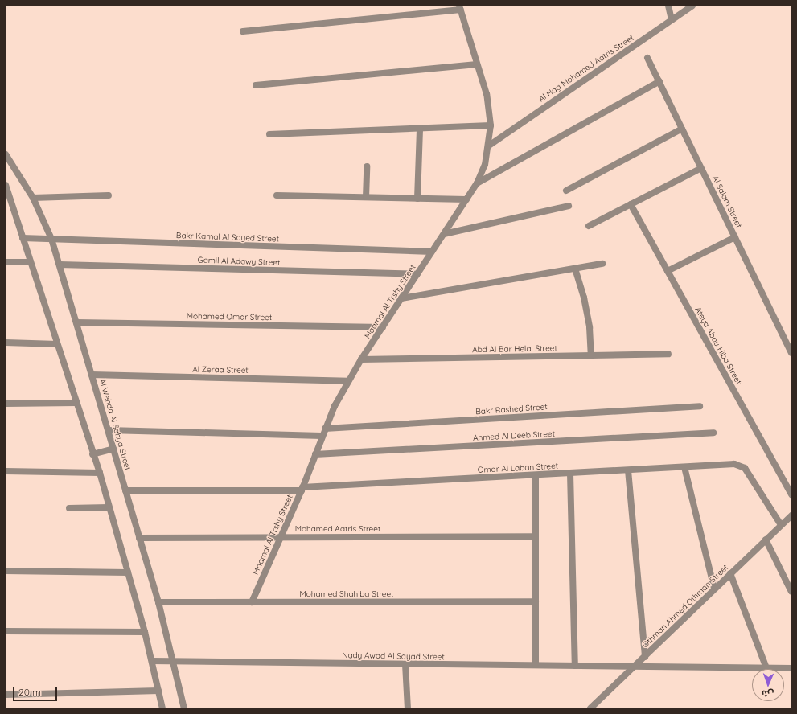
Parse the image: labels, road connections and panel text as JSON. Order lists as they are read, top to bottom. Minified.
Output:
{"streets":{"street":["Al Hag Mohamed Aatris Street","Al Salam Street","Bakr Kamal Al Sayed Street","Gamil Al Adawy Street","Maamal Al Trshy Street","Mohamed Omar Street","Ateya Abou Hiba Street","Abd Al Bar Helal Street","Al Zeraa Street","Bakr Rashed Street","Al Wehda Al Sahya Street","Ahmed Al Deeb Street","Omar Al Laban Street","Mohamed Aatris Street","Mohamed Shahiba Street","Othman Ahmed Othman Street","Nady Awad Al Sayad Street"]},"crossings":[["Al Hag Mohamed Aatris Street","Maamal Al Trshy Street"],["Bakr Kamal Al Sayed Street","Maamal Al Trshy Street"],["Bakr Kamal Al Sayed Street","Al Wehda Al Sahya Street"],["Gamil Al Adawy Street","Maamal Al Trshy Street"],["Gamil Al Adawy Street","Al Wehda Al Sahya Street"],["Maamal Al Trshy Street","Mohamed Omar Street"],["Maamal Al Trshy Street","Abd Al Bar Helal Street"],["Maamal Al Trshy Street","Al Zeraa Street"],["Maamal Al Trshy Street","Bakr Rashed Street"],["Maamal Al Trshy Street","Ahmed Al Deeb Street"],["Maamal Al Trshy Street","Omar Al Laban Street"],["Maamal Al Trshy Street","Mohamed Aatris Street"],["Maamal Al Trshy Street","Mohamed Shahiba Street"],["Mohamed Omar Street","Al Wehda Al Sahya Street"],["Al Zeraa Street","Al Wehda Al Sahya Street"],["Al Wehda Al Sahya Street","Omar Al Laban Street"],["Al Wehda Al Sahya Street","Mohamed Aatris Street"],["Al Wehda Al Sahya Street","Mohamed Shahiba Street"],["Al Wehda Al Sahya Street","Nady Awad Al Sayad Street"],["Omar Al Laban Street","Othman Ahmed Othman Street"],["Othman Ahmed Othman Street","Nady Awad Al Sayad Street"]],"scale_bar":"20 m","north":"bottom"}
